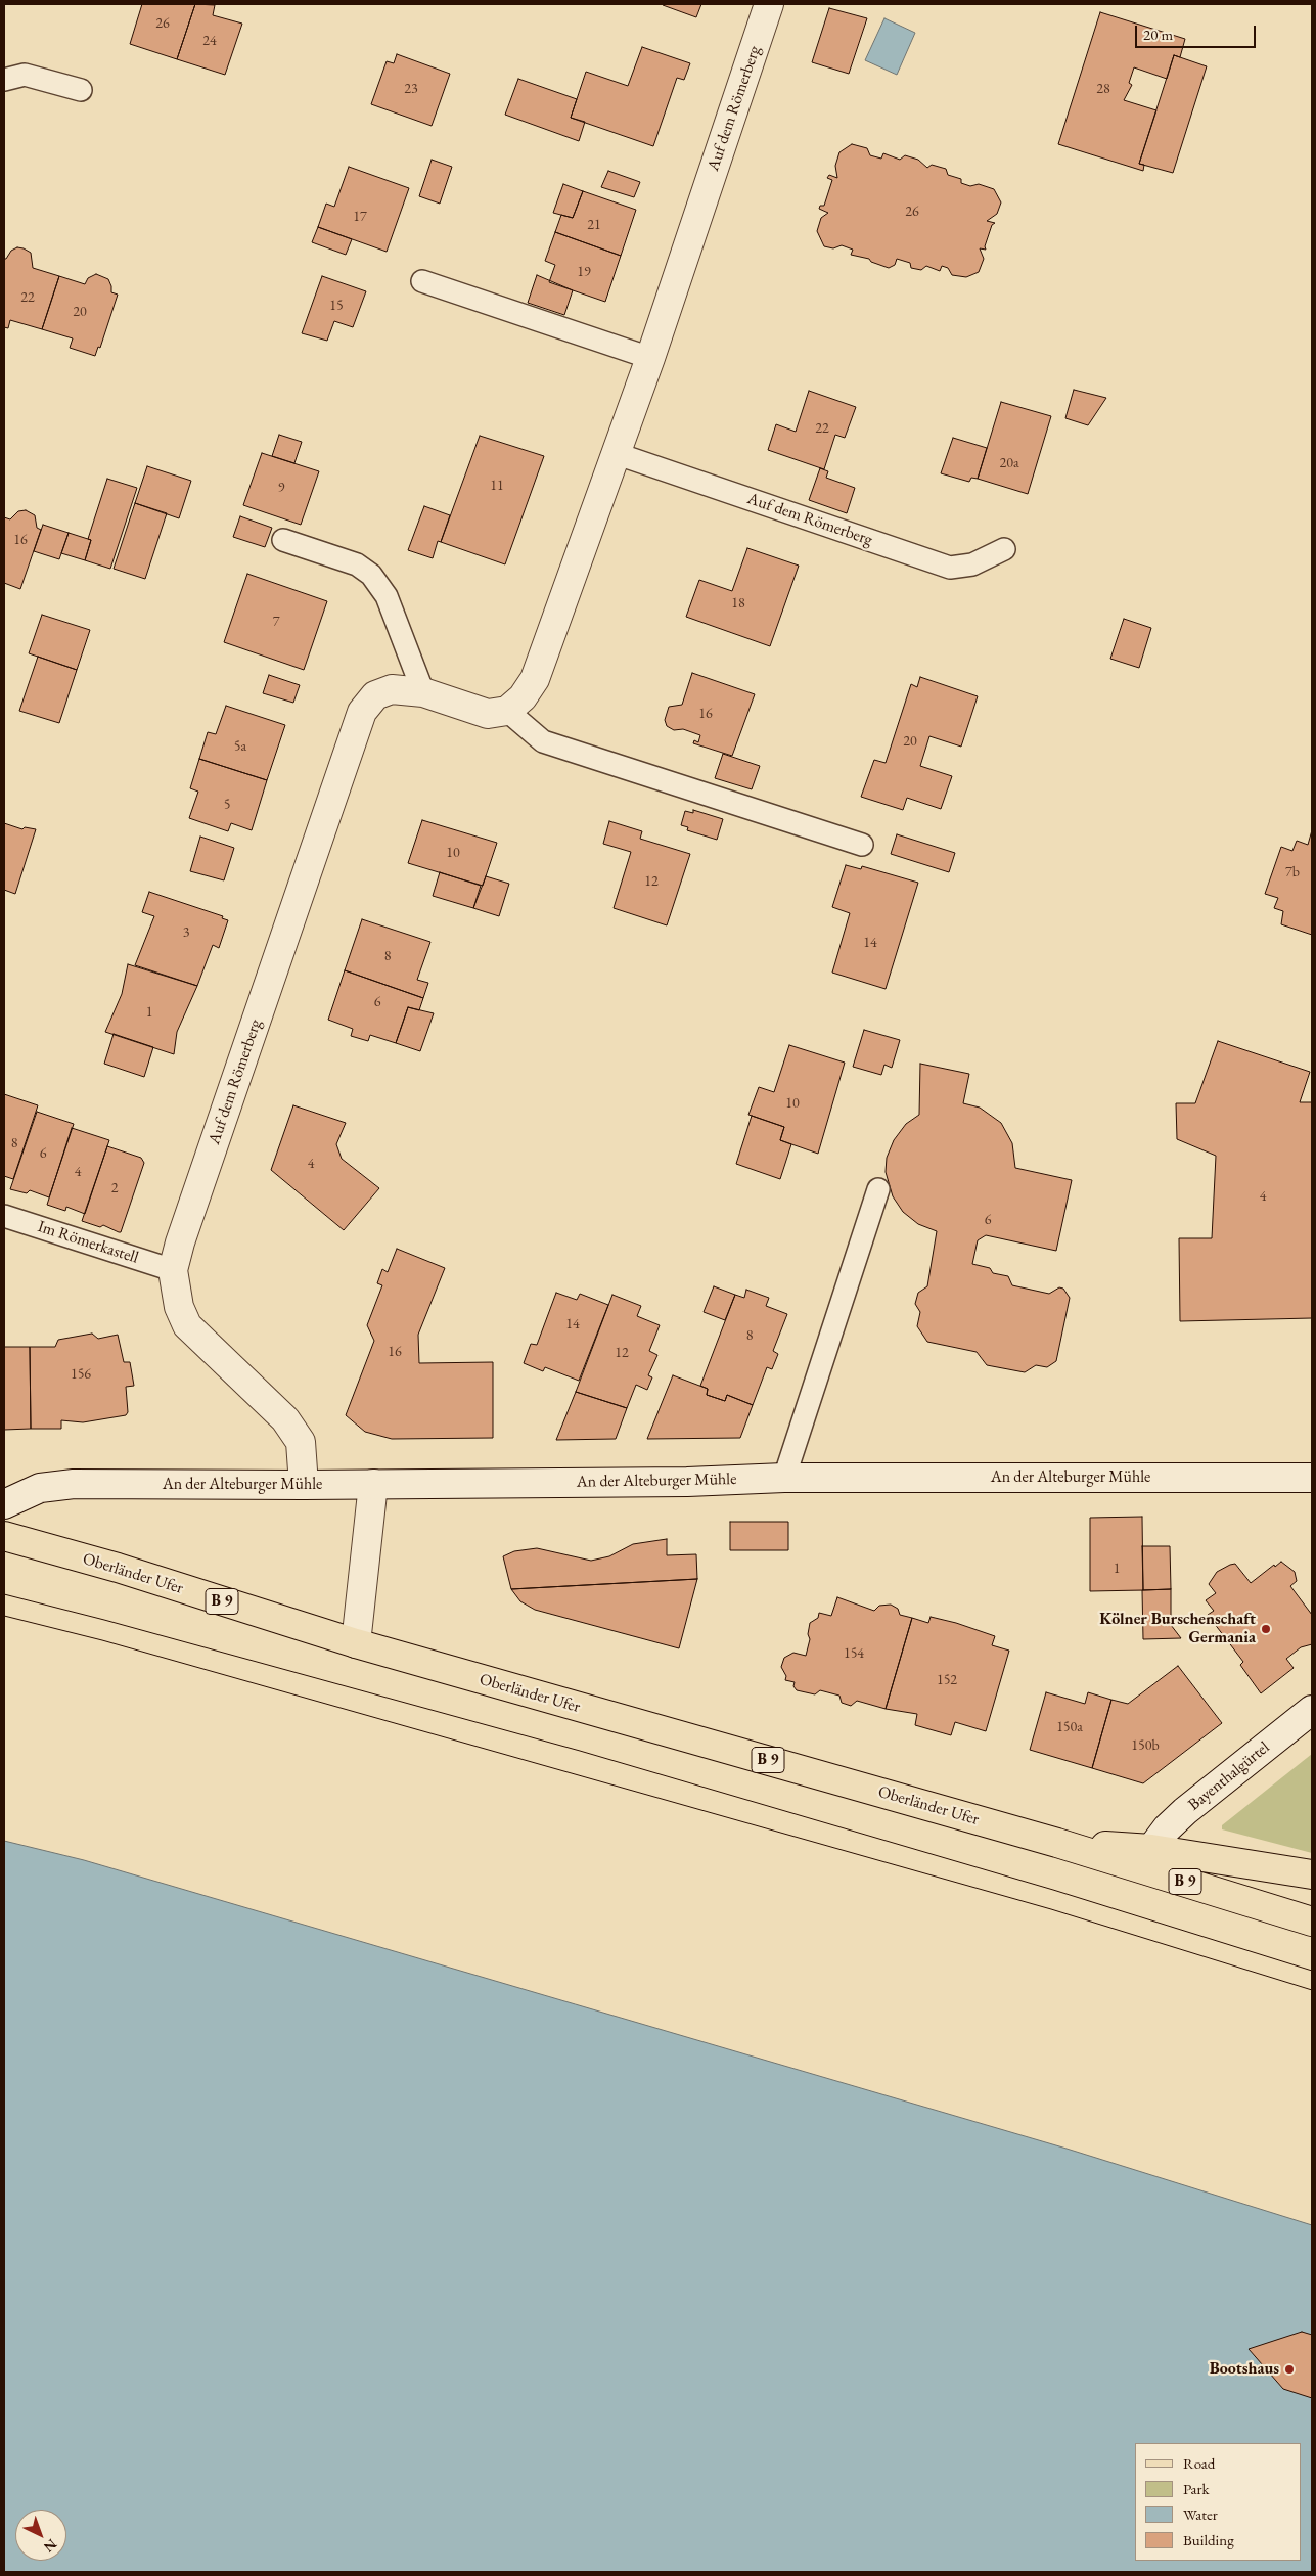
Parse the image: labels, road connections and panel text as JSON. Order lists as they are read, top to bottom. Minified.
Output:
{"streets":{"main road":["Oberländer Ufer","B 9"],"street":["Auf dem Römerberg","An der Alteburger Mühle","Bayenthalgürtel"],"lane":["Im Römerkastell"]},"crossings":[["Auf dem Römerberg","Im Römerkastell"],["Auf dem Römerberg","An der Alteburger Mühle"],["Oberländer Ufer","Bayenthalgürtel"]],"places":["Kölner Burschenschaft Germania","Bootshaus"],"house_numbers":["26","24","23","28","26","17","21","19","22","15","20","22","20a","11","9","16","18","7","16","20","5a","5","10","7b","12","3","14","8","6","1","10","8","6","4","4","2","4","6","14","8","16","12","156","1","154","152","150a","150b"],"legend":["Road","Park","Water","Building"],"scale_bar":"20 m","north":"bottom right"}
